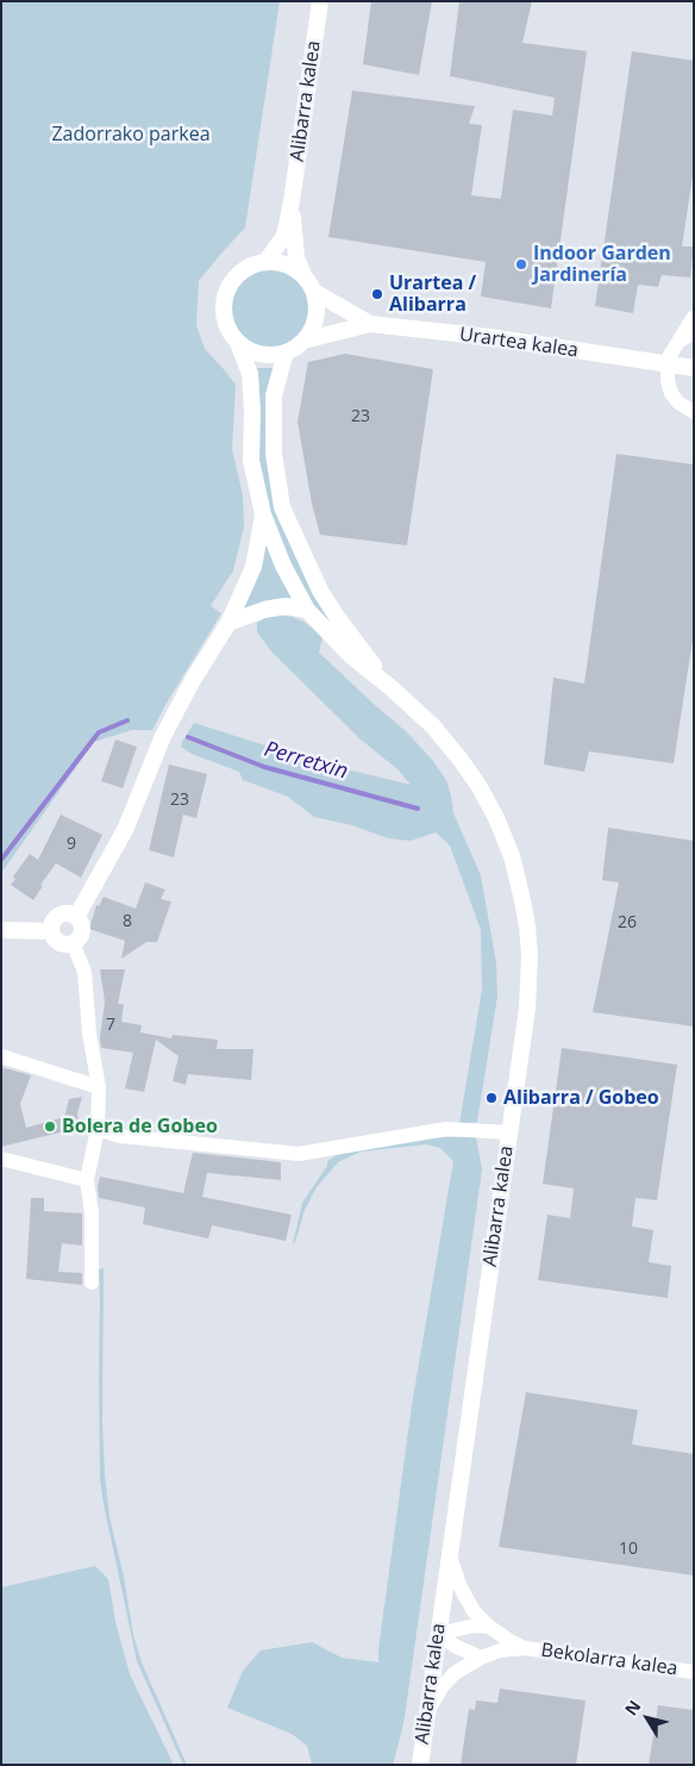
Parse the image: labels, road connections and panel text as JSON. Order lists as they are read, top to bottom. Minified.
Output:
{"streets":{"street":["Alibarra kalea","Urartea kalea","Bekolarra kalea"]},"crossings":[["Alibarra kalea","Urartea kalea"],["Alibarra kalea","Bekolarra kalea"]],"water":["Perretxin"],"parks":["Zadorrako parkea"],"places":["Indoor Garden Jardinería","Urartea / Alibarra","Alibarra / Gobeo","Bolera de Gobeo"],"house_numbers":["23","23","9","8","26","7","10"],"north":"top left"}
